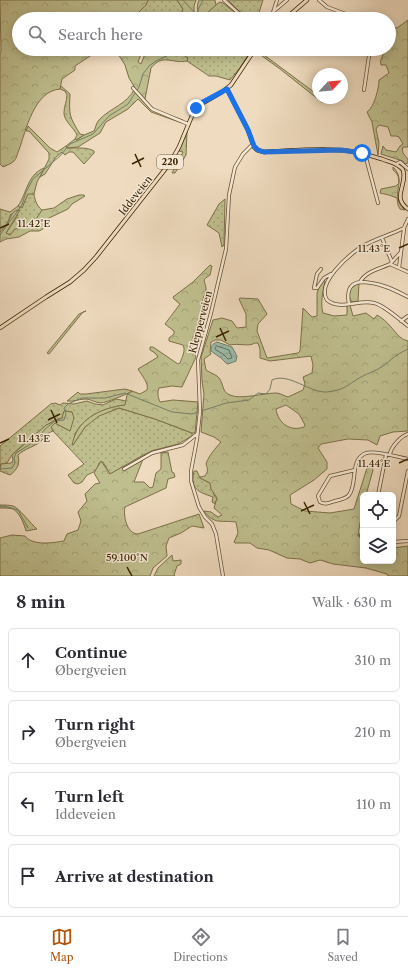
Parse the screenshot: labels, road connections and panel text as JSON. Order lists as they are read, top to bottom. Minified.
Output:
{"streets":{"main road":["220","Iddeveien"],"street":["Klepperveien"]},"north":"top right","page":{"search":"Search here","heading":["8 min","Walk · 630 m"],"list":[["Continue","Øbergveien","310 m"],["Turn right","Øbergveien","210 m"],["Turn left","Iddeveien","110 m"],"Arrive at destination"],"nav":["Map","Directions","Saved"]},"coordinates":["11.42°E","11.43°E","11.44°E","59.100°N"]}
